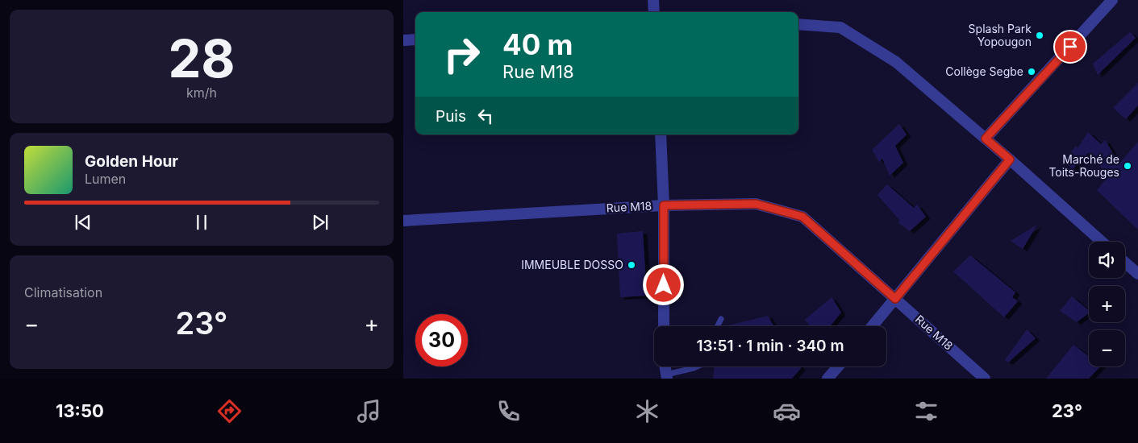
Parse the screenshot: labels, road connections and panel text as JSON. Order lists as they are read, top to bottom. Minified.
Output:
{"streets":{"street":["Rue M18"]},"places":["Splash Park Yopougon","Collège Segbe","Marché de Toits-Rouges","IMMEUBLE DOSSO"],"page":{"tile":[["28","km/h"],"Climatisation"],"turn":["40 m","Rue M18"],"then":"Puis","song":["Golden Hour","Lumen"],"map_buttons":["+","−"],"heat":["−","23°","+"],"limit":"30","trip":"13:51 · 1 min · 340 m","tabs":["13:50","23°"]}}
